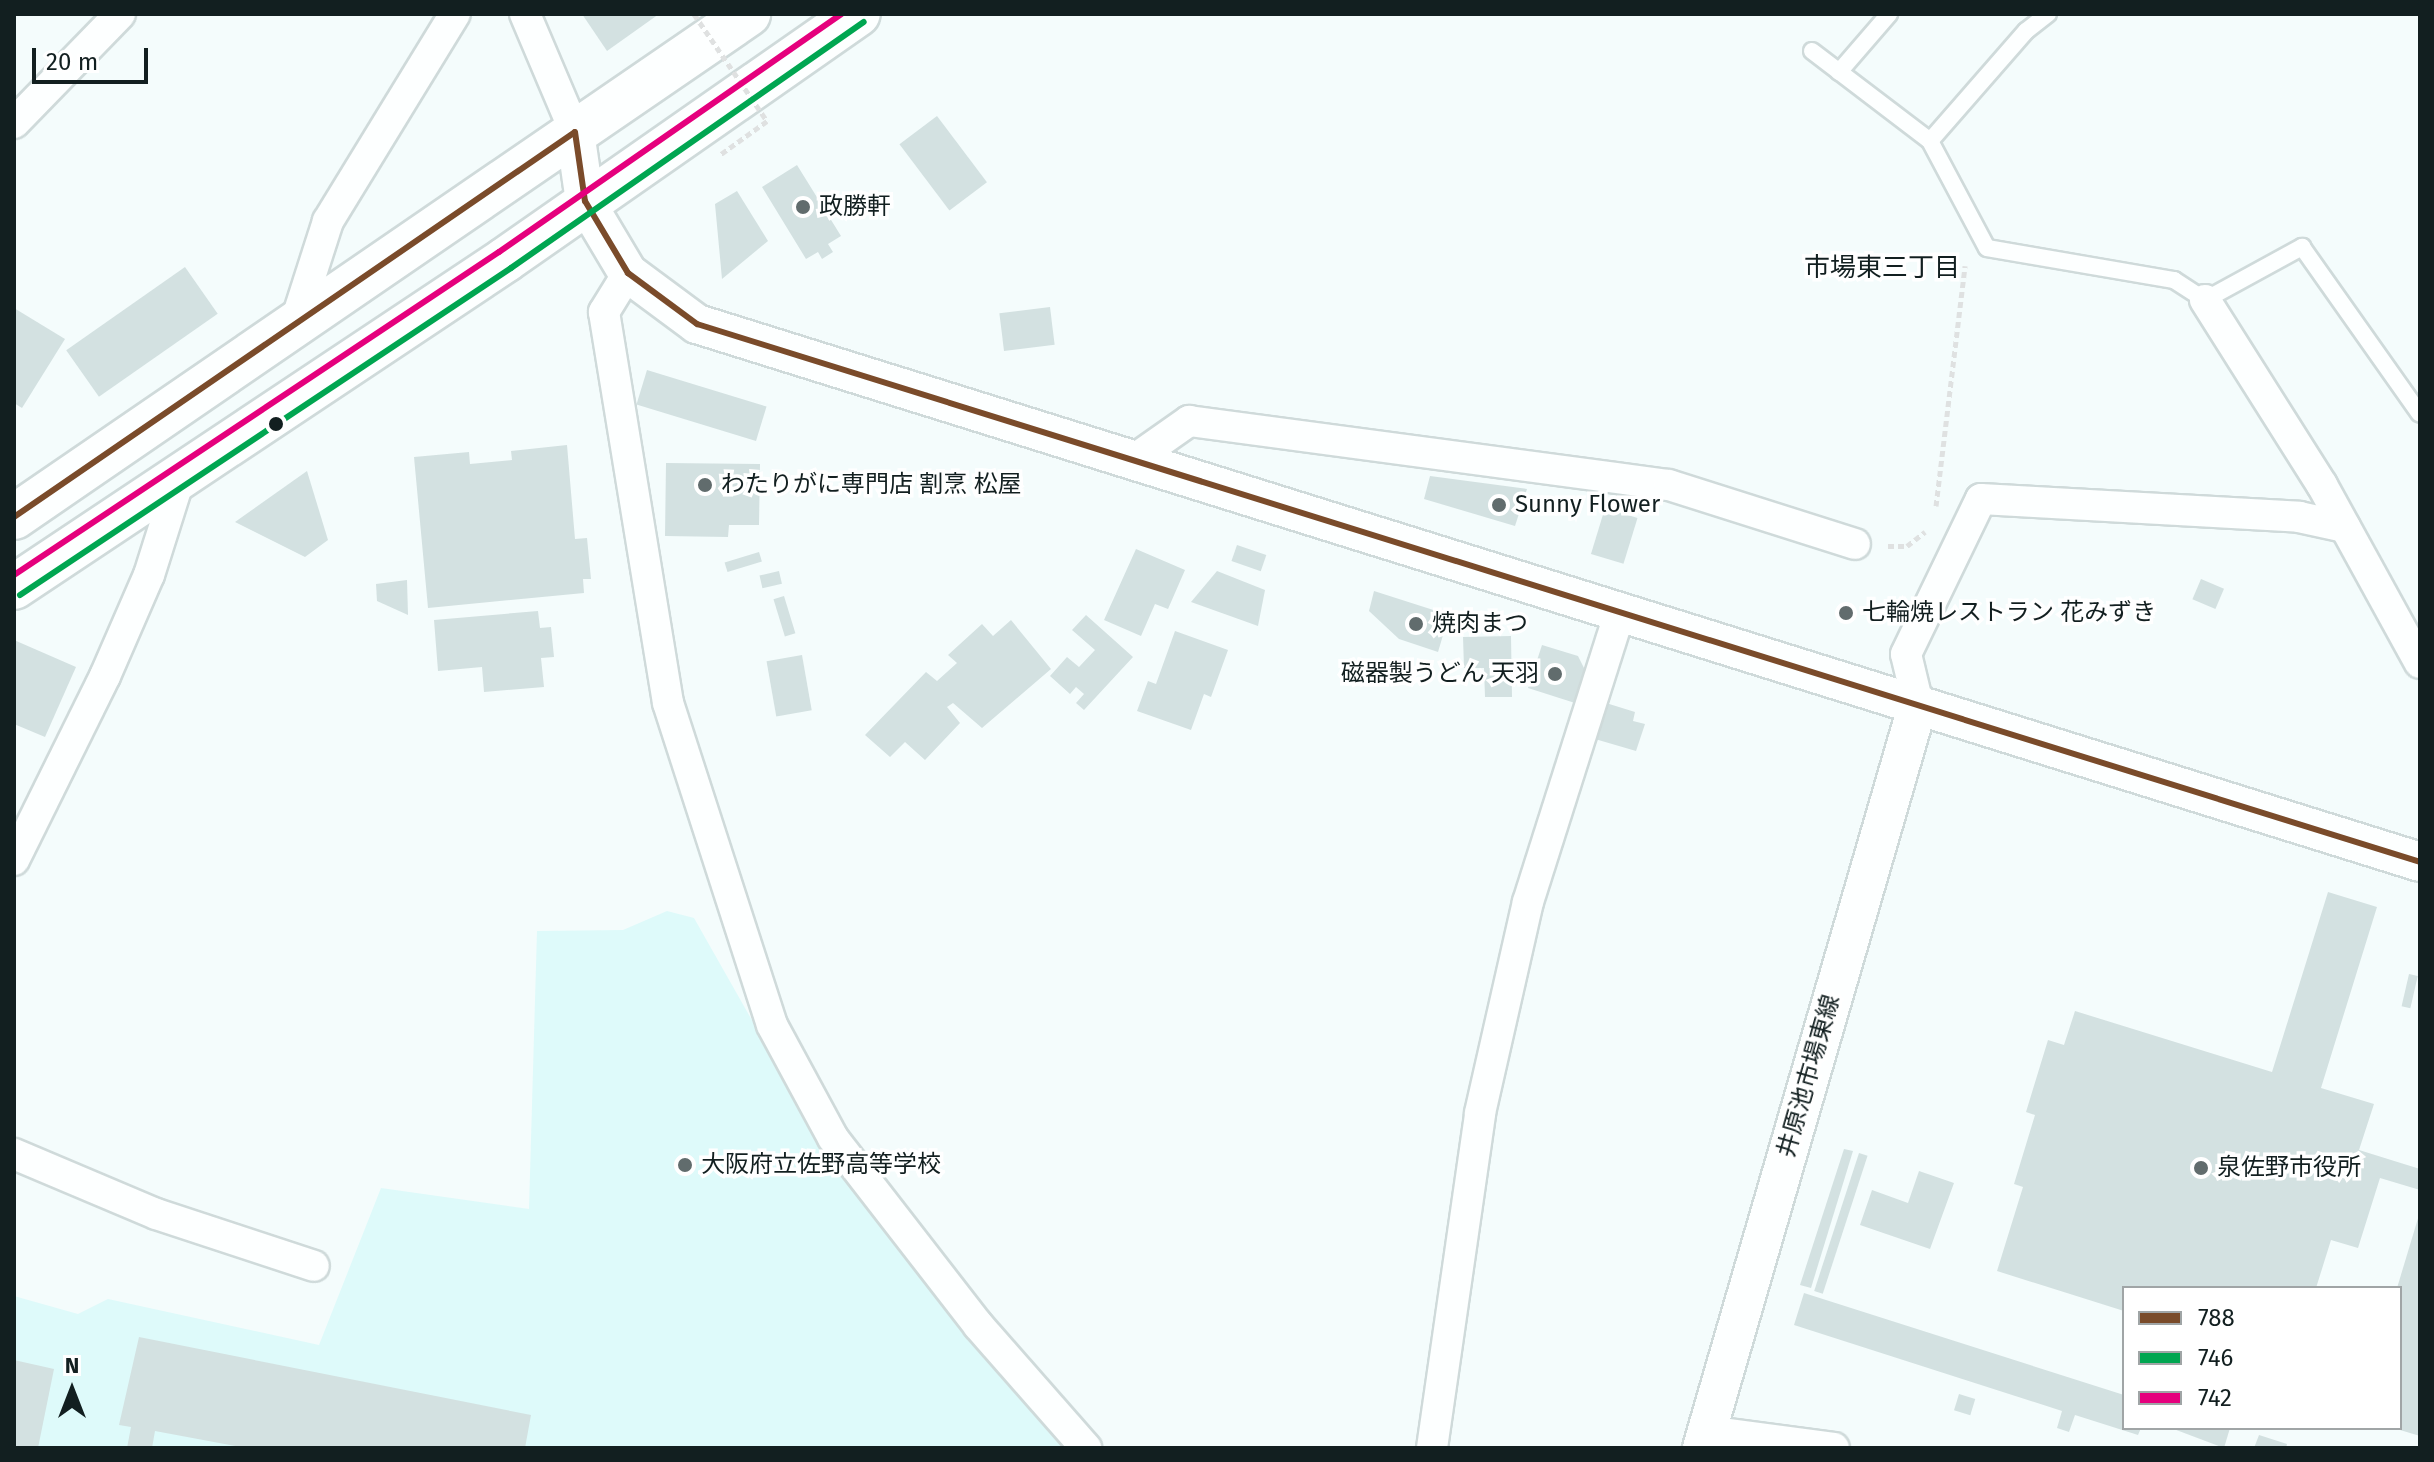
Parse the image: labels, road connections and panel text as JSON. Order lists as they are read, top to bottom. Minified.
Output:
{"streets":{"street":["井原池市場東線"]},"districts":["市場東三丁目"],"places":["政勝軒","わたりがに専門店 割烹 松屋","Sunny Flower","七輪焼レストラン 花みずき","焼肉まつ","磁器製うどん 天羽","大阪府立佐野高等学校","泉佐野市役所"],"lines":["transit line 742","transit line 746","transit line 788"],"legend":["788","746","742"],"scale_bar":"20 m","north":"top"}
